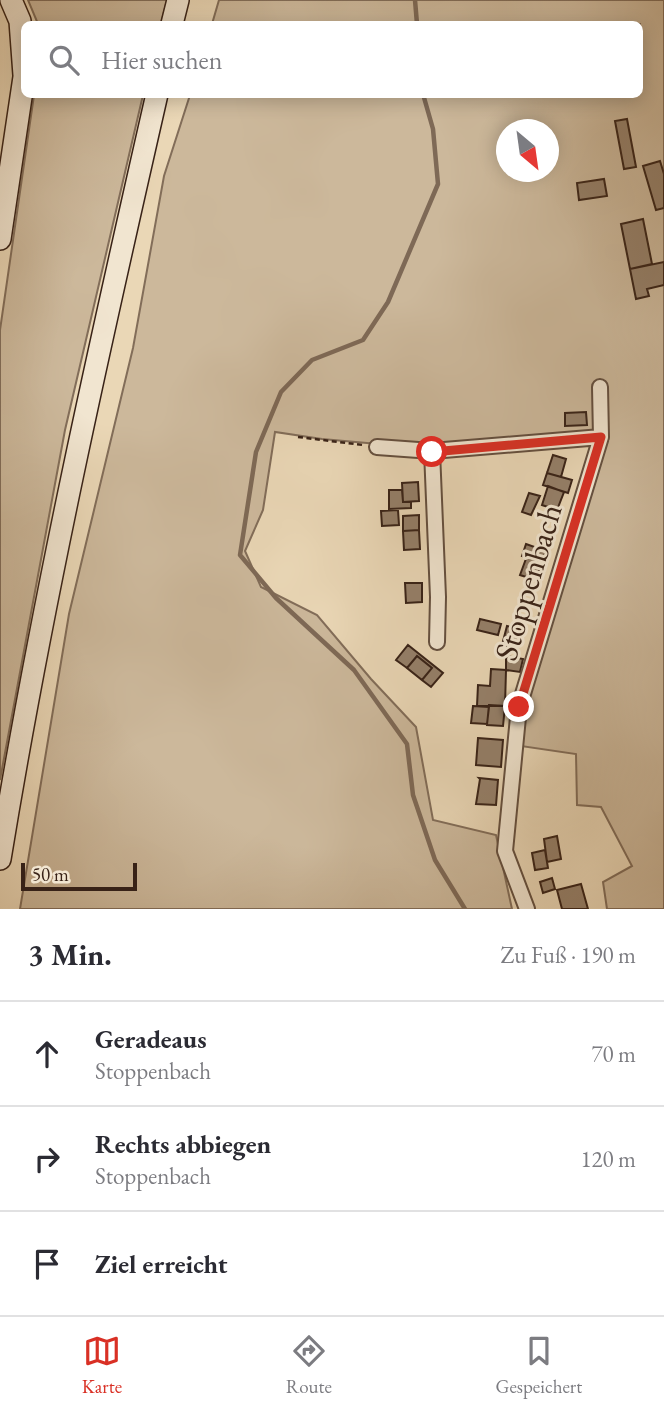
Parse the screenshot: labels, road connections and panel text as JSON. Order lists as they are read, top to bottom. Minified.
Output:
{"streets":{"street":["Stoppenbach"]},"scale_bar":"50 m","north":"bottom right","page":{"search":"Hier suchen","scale":"50 m","heading":["3 Min.","Zu Fuß · 190 m"],"list":[["Geradeaus","Stoppenbach","70 m"],["Rechts abbiegen","Stoppenbach","120 m"],"Ziel erreicht"],"nav":["Karte","Route","Gespeichert"]}}
